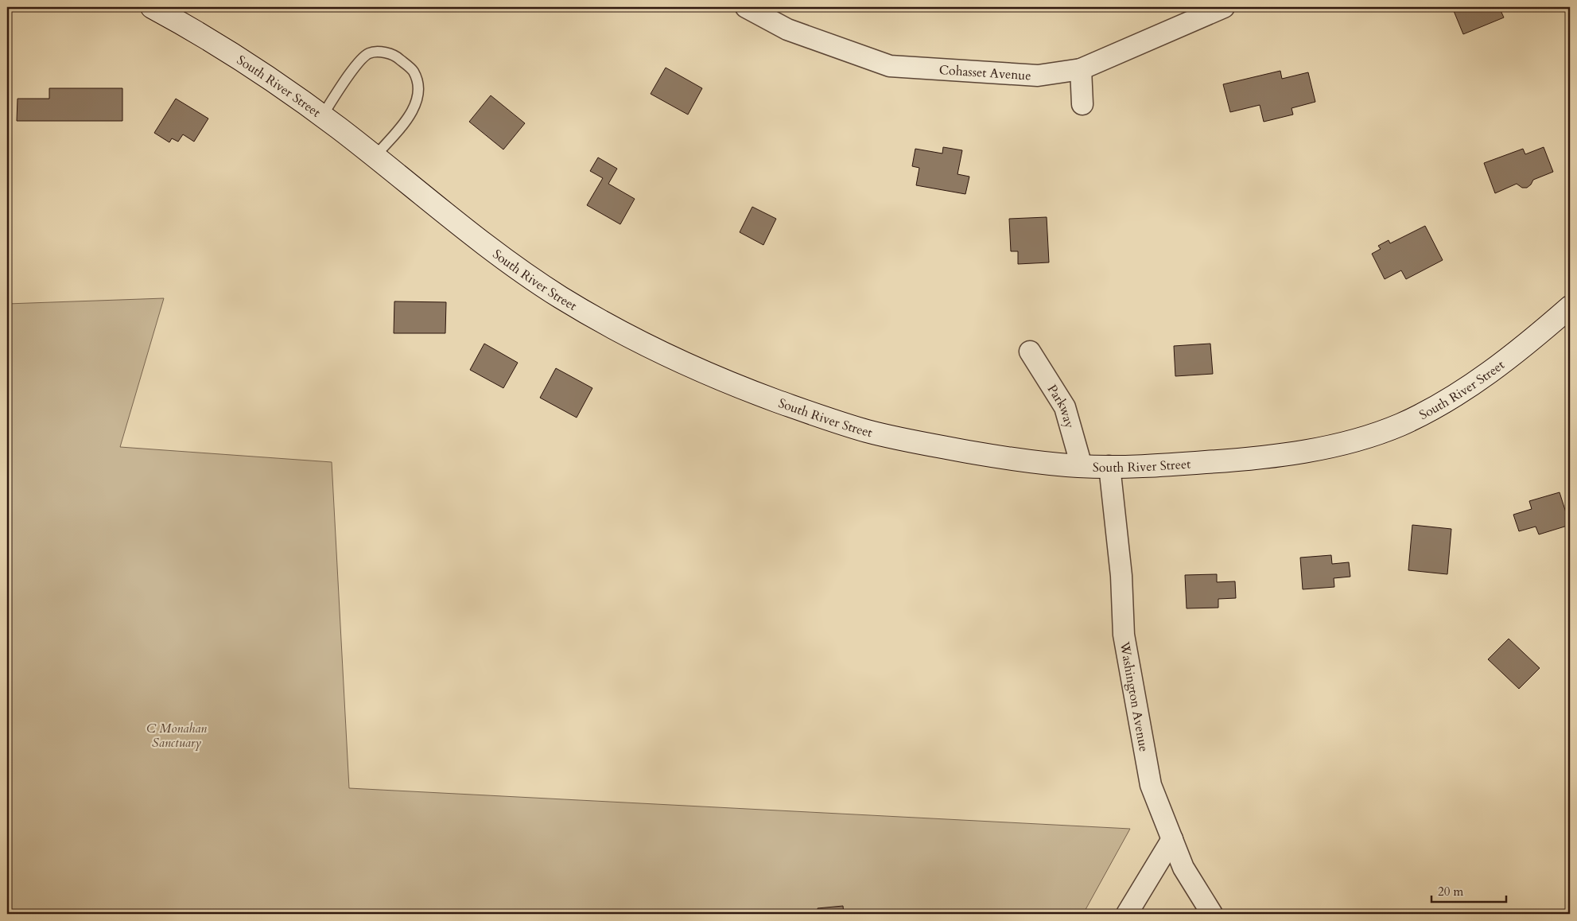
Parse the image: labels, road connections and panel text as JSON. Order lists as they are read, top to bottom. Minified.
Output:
{"streets":{"street":["Cohasset Avenue","South River Street","Parkway","Washington Avenue"]},"crossings":[["South River Street","Parkway"],["South River Street","Washington Avenue"]],"parks":["C Monahan Sanctuary"],"scale_bar":"20 m"}
